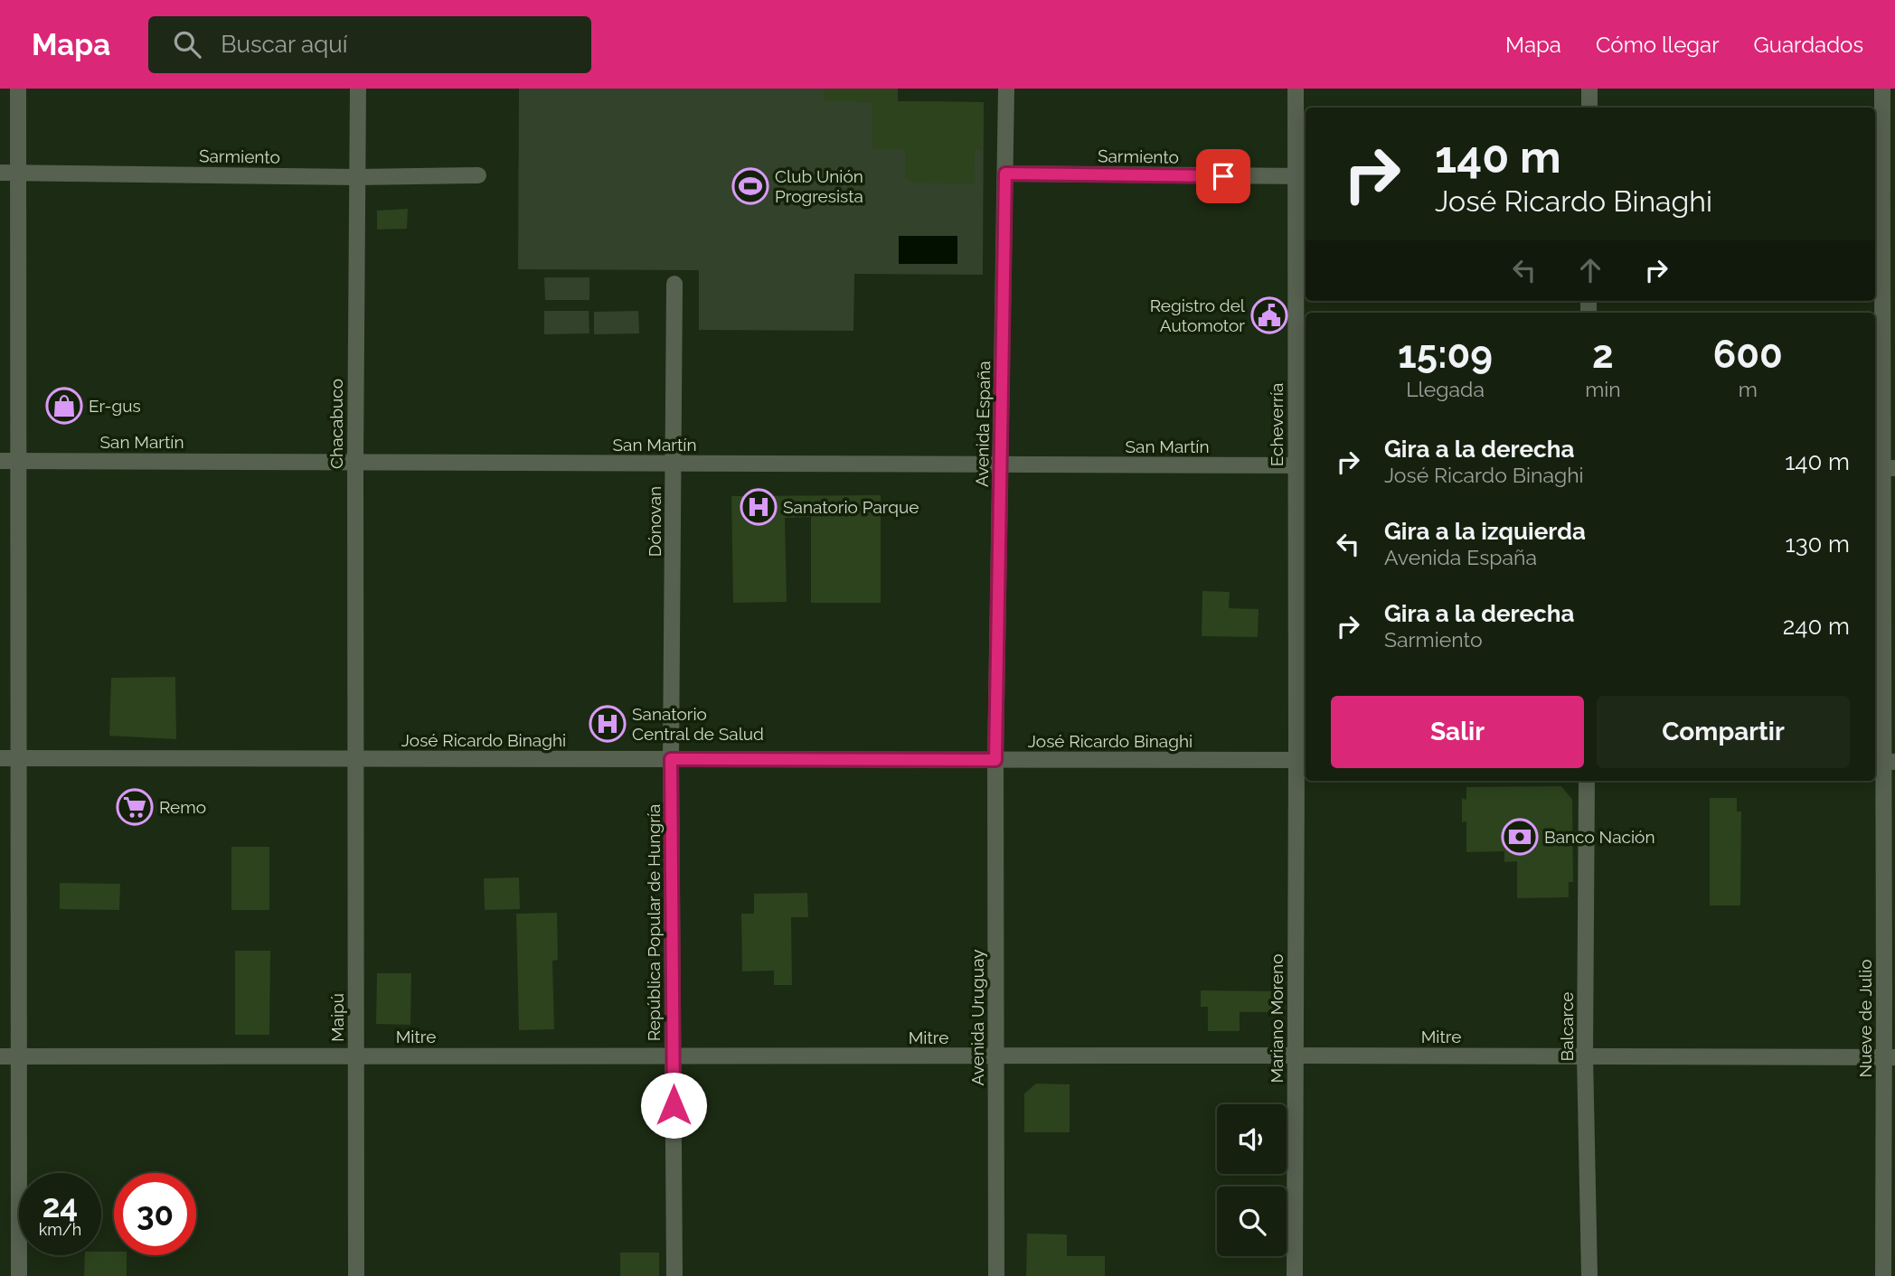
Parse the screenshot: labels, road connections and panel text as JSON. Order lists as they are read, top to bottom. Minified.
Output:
{"streets":{"street":["Sarmiento","Chacabuco","Avenida España","Echeverría","San Martín","Dónovan","José Ricardo Binaghi","República Popular de Hungría","Maipú","Avenida Uruguay","Mariano Moreno","Nueve de Julio","Balcarce","Mitre"]},"crossings":[["Sarmiento","Chacabuco"],["Sarmiento","Avenida España"],["Sarmiento","Echeverría"],["Chacabuco","San Martín"],["Chacabuco","José Ricardo Binaghi"],["Chacabuco","Maipú"],["Avenida España","San Martín"],["Avenida España","José Ricardo Binaghi"],["Avenida España","Avenida Uruguay"],["Echeverría","San Martín"],["Echeverría","José Ricardo Binaghi"],["Echeverría","Mariano Moreno"],["San Martín","Dónovan"],["Dónovan","José Ricardo Binaghi"],["Dónovan","República Popular de Hungría"],["José Ricardo Binaghi","República Popular de Hungría"],["José Ricardo Binaghi","Maipú"],["José Ricardo Binaghi","Avenida Uruguay"],["José Ricardo Binaghi","Mariano Moreno"],["República Popular de Hungría","Mitre"],["Maipú","Mitre"],["Avenida Uruguay","Mitre"],["Mariano Moreno","Mitre"],["Nueve de Julio","Mitre"],["Balcarce","Mitre"]],"places":{"sports":["Club Unión Progresista"],"public building":["Registro del Automotor"],"shop":["Er-gus"],"hospital":["Sanatorio Parque","Sanatorio Central de Salud"],"supermarket":["Remo"],"bank":["Banco Nación"]},"page":{"header":"Mapa","search":"Buscar aquí","nav":["Mapa","Cómo llegar","Guardados"],"turn":["140 m","José Ricardo Binaghi"],"eta":["15:09","Llegada","2","min","600","m"],"list":[{"name":"Gira a la derecha","note":"José Ricardo Binaghi","value":"140 m"},{"name":"Gira a la izquierda","note":"Avenida España","value":"130 m"},{"name":"Gira a la derecha","note":"Sarmiento","value":"240 m"}],"buttons":["Salir","Compartir"],"speed":"24 km/h","limit":"30"}}
